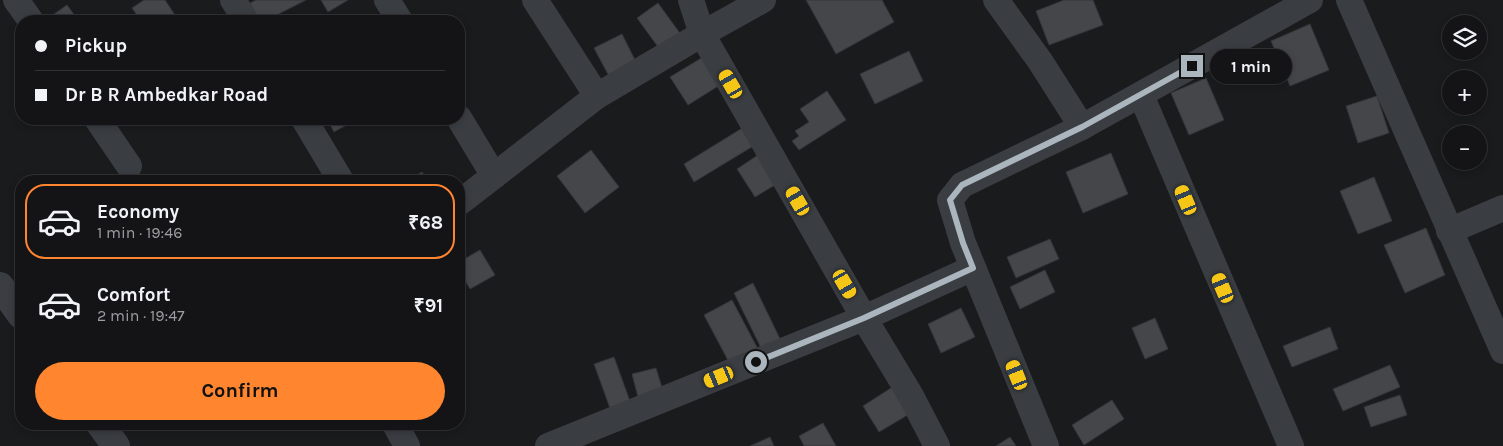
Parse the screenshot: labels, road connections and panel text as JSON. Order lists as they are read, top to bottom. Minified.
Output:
{"page":{"map_buttons":["+","−"],"banner":["Pickup","Dr B R Ambedkar Road"],"bubble":"1 min","list":[{"name":"Economy","note":"1 min · 19:46","value":"₹68"},{"name":"Comfort","note":"2 min · 19:47","value":"₹91"}],"buttons":"Confirm"}}
